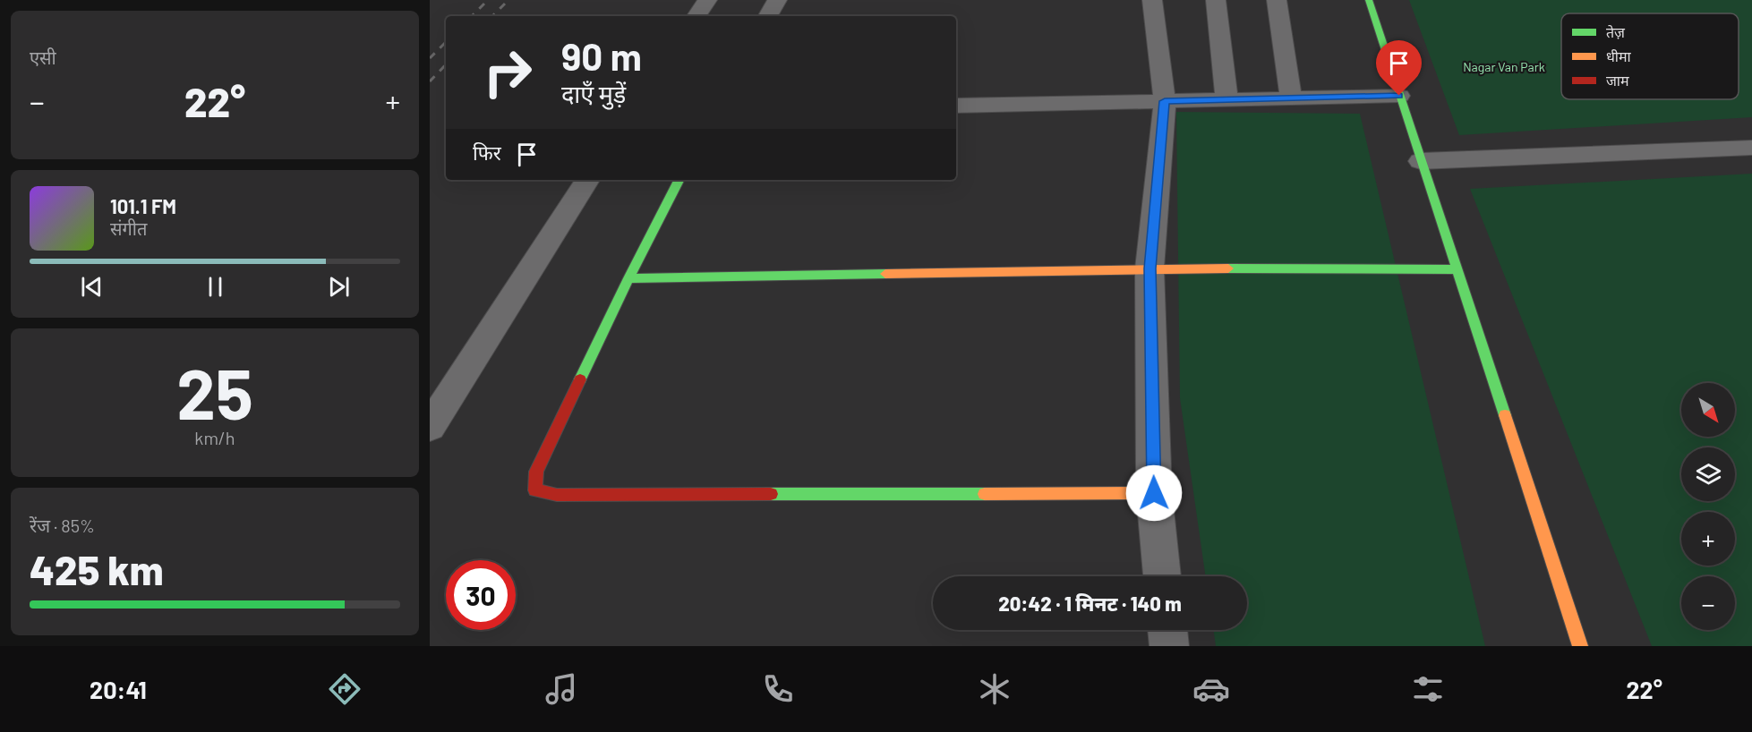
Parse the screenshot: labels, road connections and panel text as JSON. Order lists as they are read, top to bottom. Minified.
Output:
{"parks":["Nagar Van Park"],"legend":["तेज़","धीमा","जाम"],"north":"bottom right","page":{"tile":["एसी",["25","km/h"],["रेंज · 85%","425 km"]],"turn":["90 m","दाएँ मुड़ें"],"heat":["−","22°","+"],"then":"फिर","song":["101.1 FM","संगीत"],"map_buttons":["+","−"],"limit":"30","trip":"20:42 · 1 मिनट · 140 m","tabs":["20:41","22°"]}}
